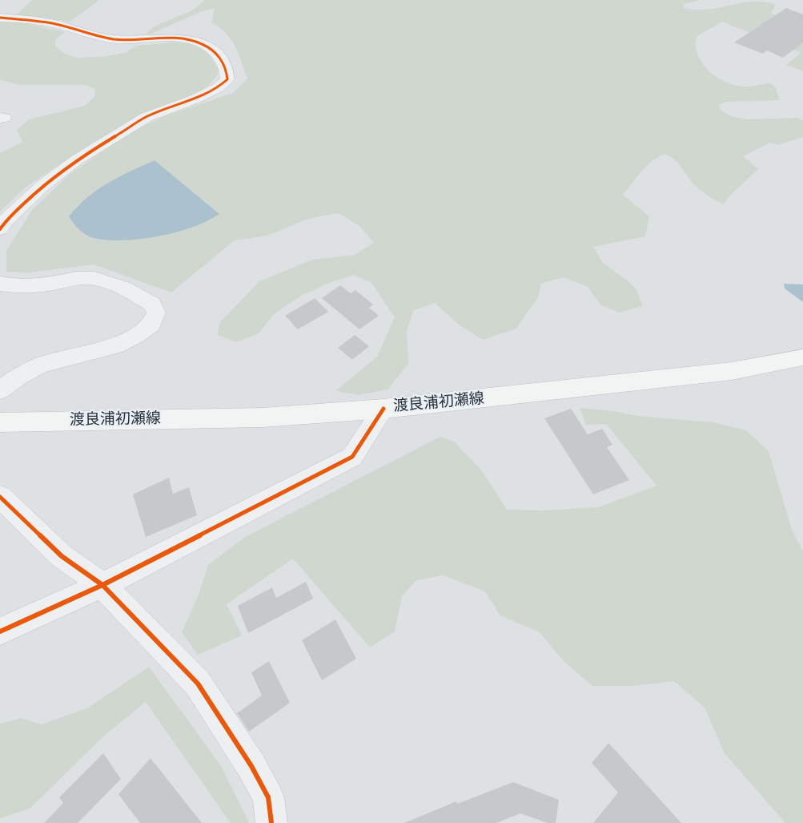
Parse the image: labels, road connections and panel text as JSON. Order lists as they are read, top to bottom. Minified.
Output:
{"streets":{"main road":["渡良浦初瀬線"]}}
